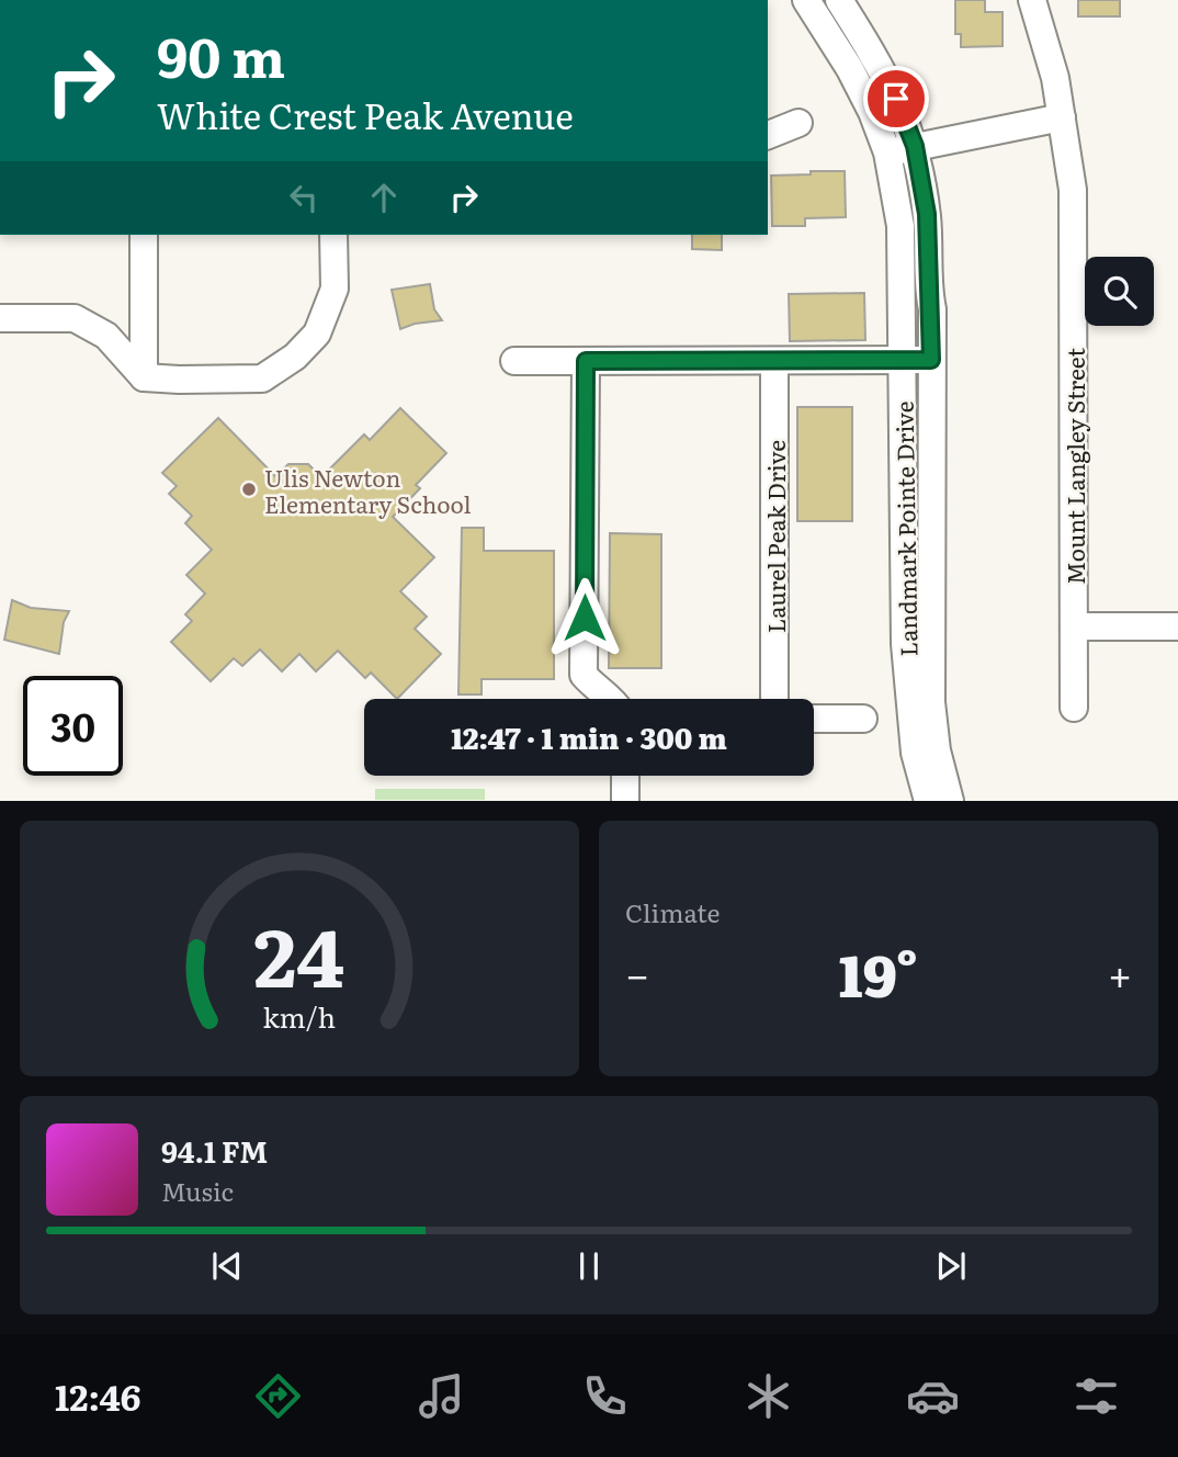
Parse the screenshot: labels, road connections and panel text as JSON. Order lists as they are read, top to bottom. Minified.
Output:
{"streets":{"street":["Mount Langley Street","Landmark Pointe Drive","Laurel Peak Drive"]},"places":["Ulis Newton Elementary School"],"page":{"turn":["90 m","White Crest Peak Avenue"],"limit":"30","trip":"12:47 · 1 min · 300 m","tile":"Climate","heat":["−","19°","+"],"song":["94.1 FM","Music"],"tabs":"12:46","gauge":["24","km/h"]}}
